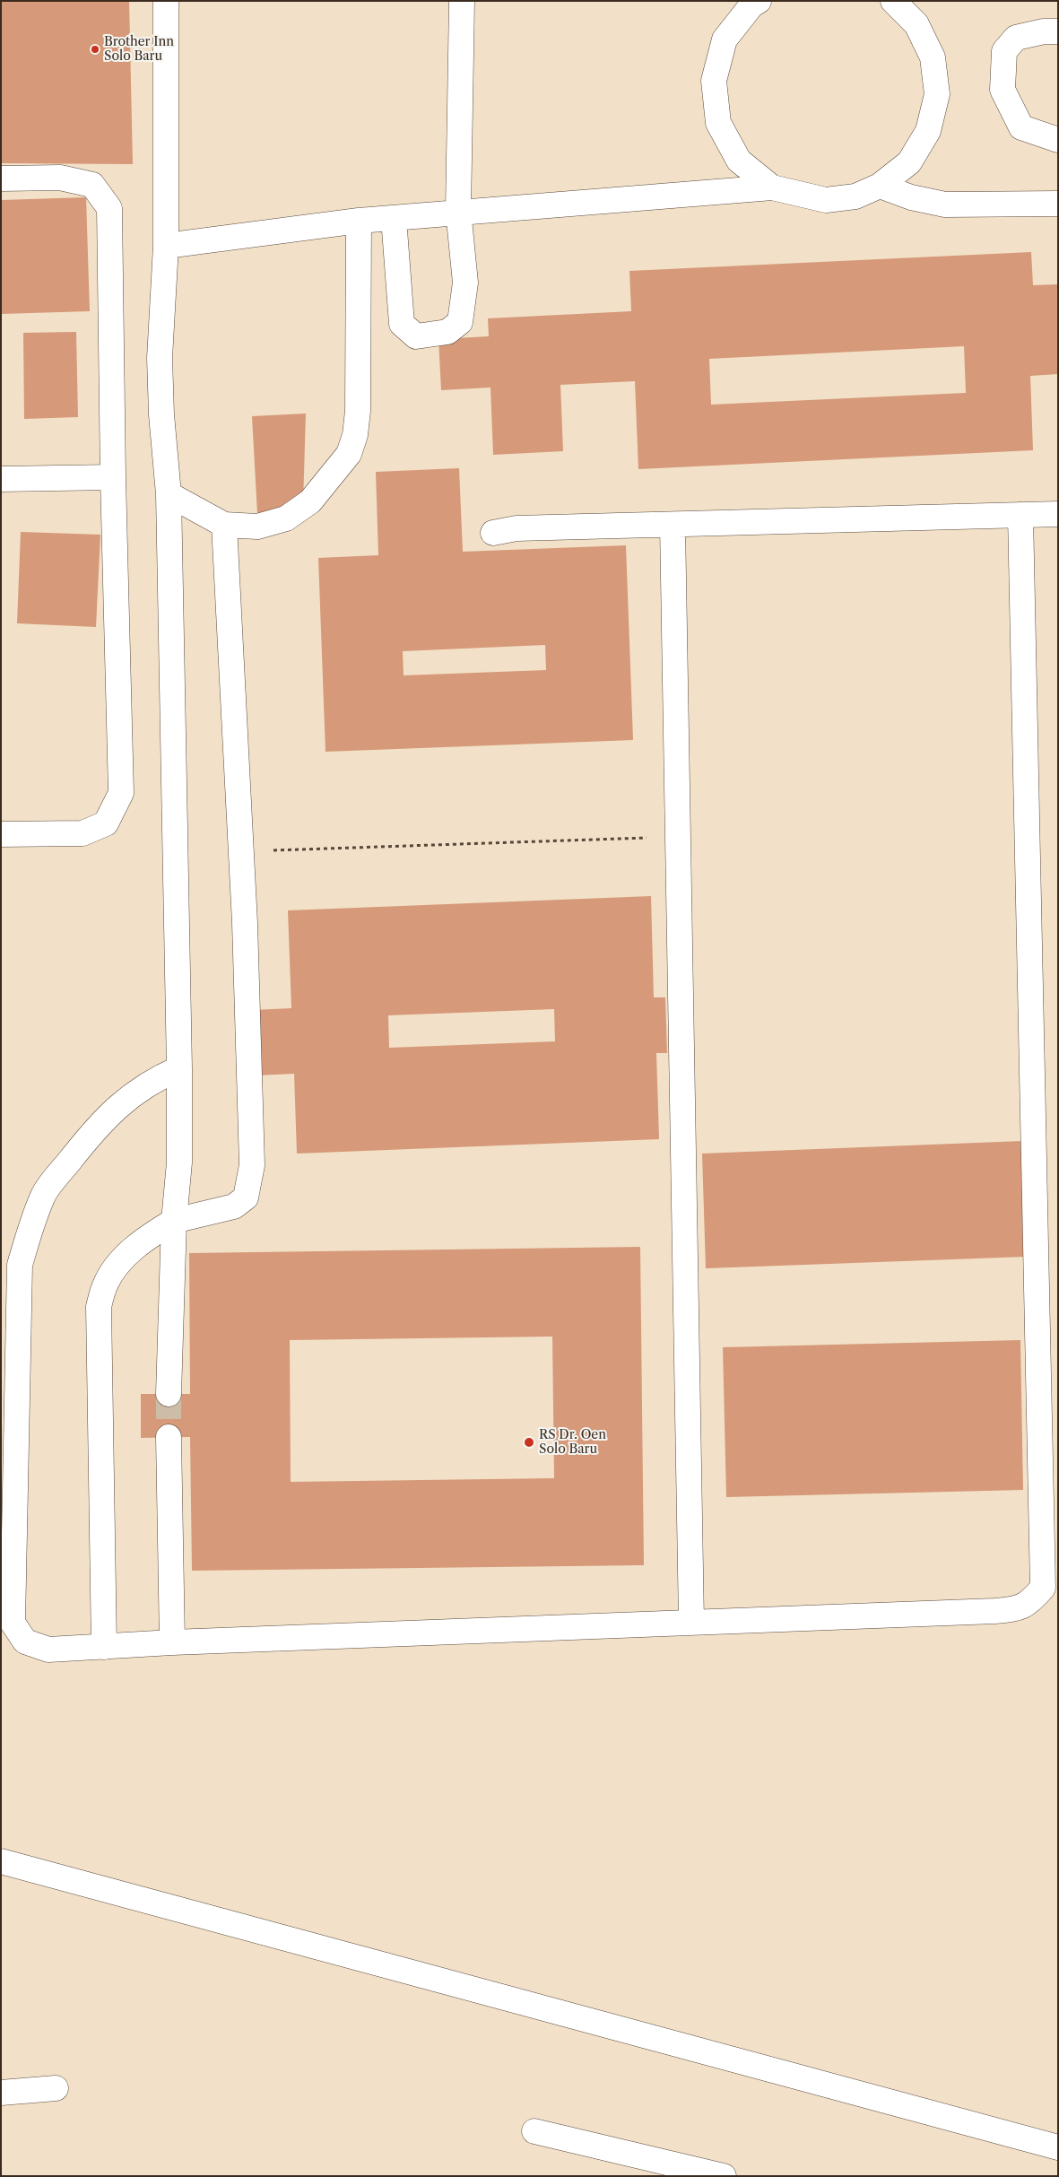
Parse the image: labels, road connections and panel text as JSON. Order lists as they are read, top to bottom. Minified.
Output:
{"places":["Brother Inn Solo Baru","RS Dr. Oen Solo Baru"]}
